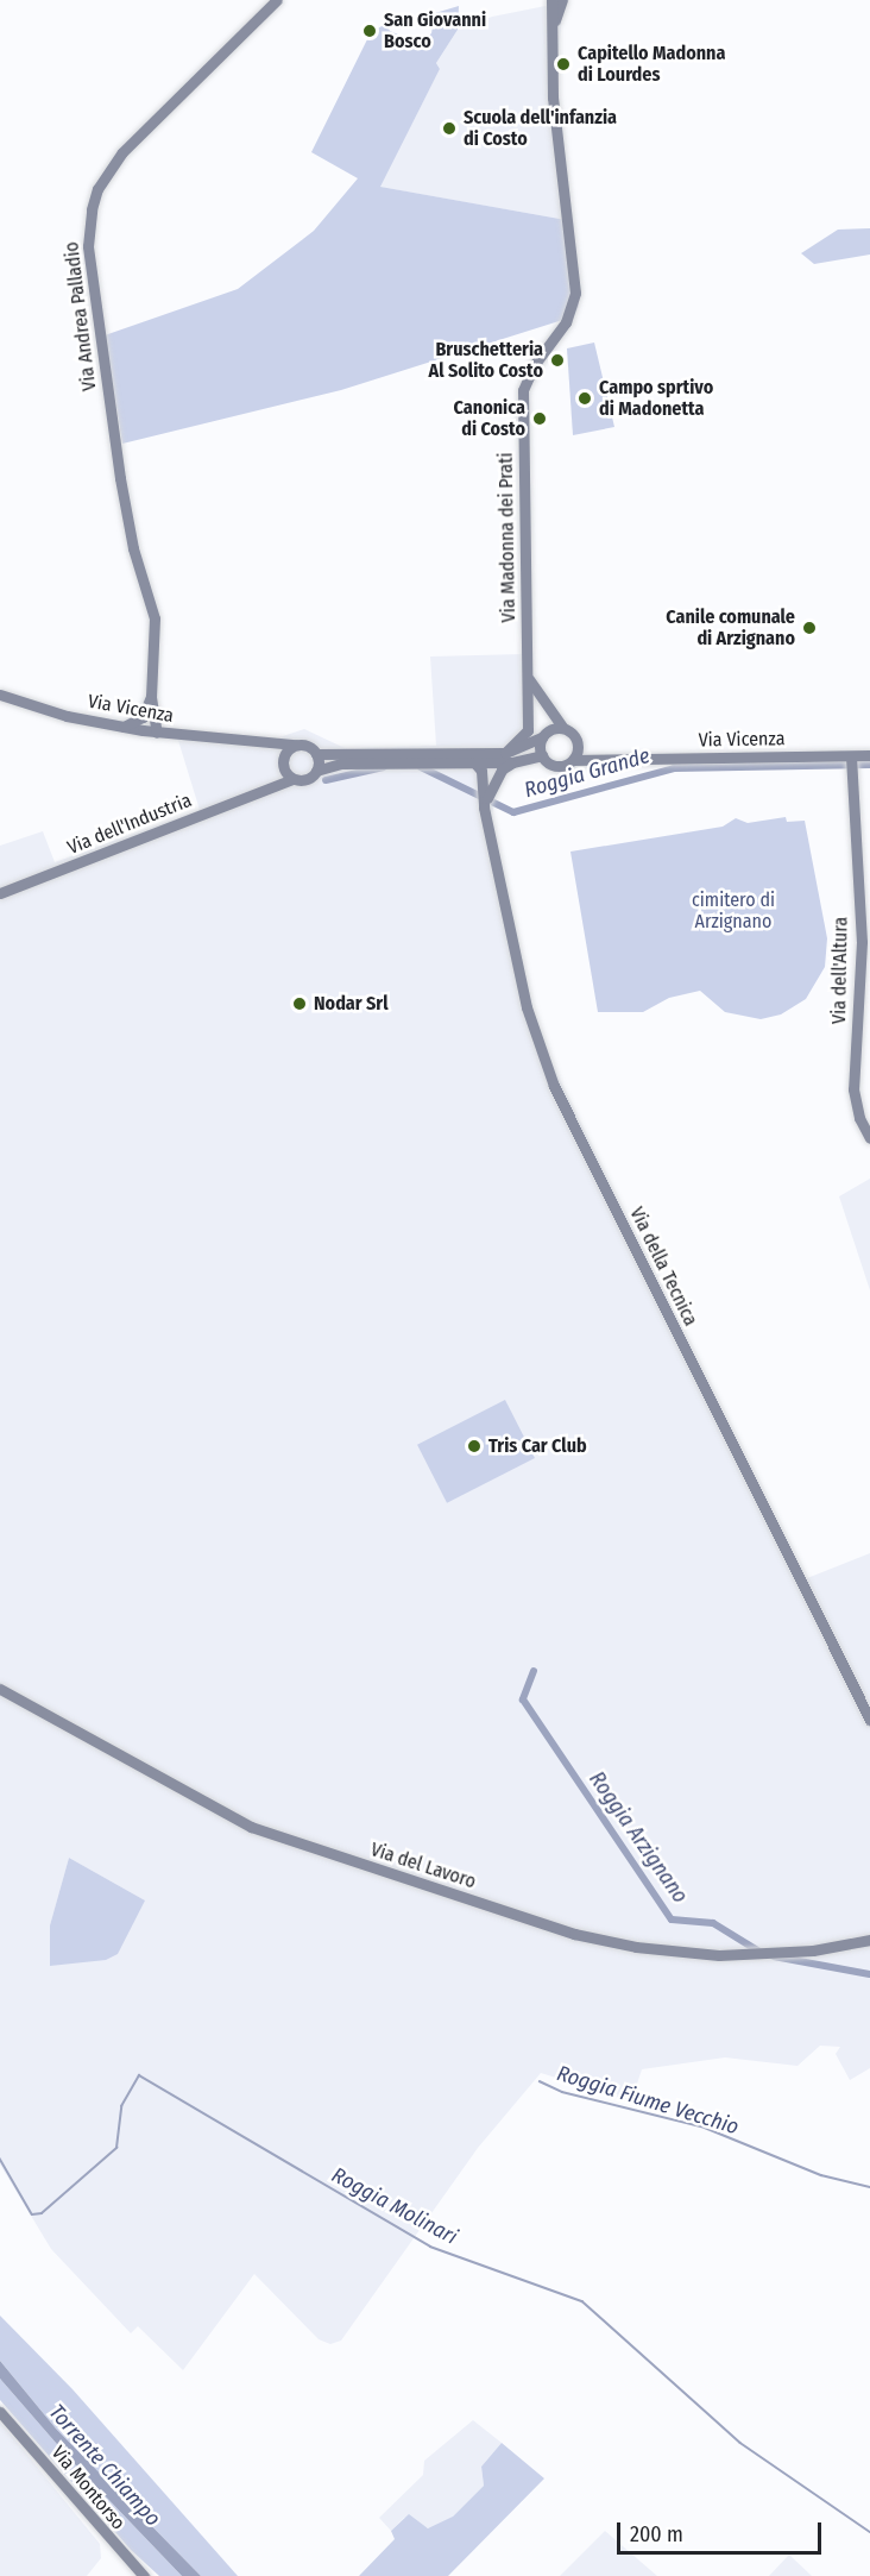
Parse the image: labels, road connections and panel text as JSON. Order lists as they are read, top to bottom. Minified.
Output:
{"streets":{"street":["Via Andrea Palladio","Via Madonna dei Prati","Via Vicenza","Via dell'Industria","Via dell'Altura","Via della Tecnica","Via del Lavoro","Via Montorso"]},"crossings":[["Via Madonna dei Prati","Via Vicenza"],["Via Vicenza","Via dell'Industria"],["Via Vicenza","Via dell'Altura"],["Via Vicenza","Via della Tecnica"]],"water":["Roggia Grande","Roggia Arzignano","Roggia Fiume Vecchio","Roggia Molinari","Torrente Chiampo"],"parks":["cimitero di Arzignano"],"places":["San Giovanni Bosco","Capitello Madonna di Lourdes","Scuola dell'infanzia di Costo","Bruschetteria Al Solito Costo","Campo sprtivo di Madonetta","Canonica di Costo","Canile comunale di Arzignano","Nodar Srl","Tris Car Club"],"scale_bar":"200 m"}
